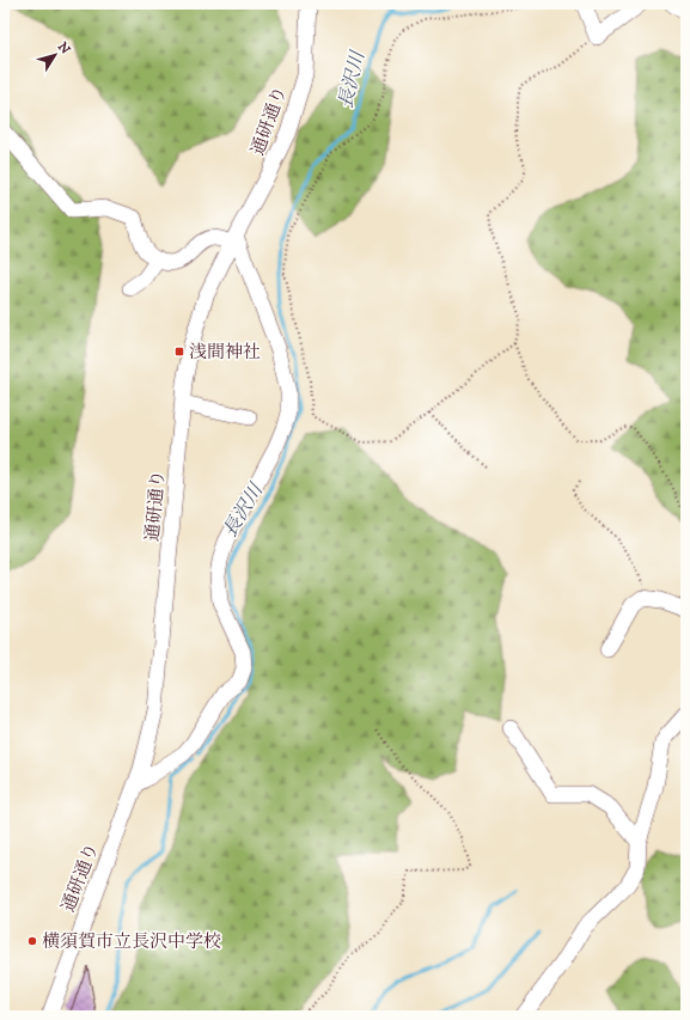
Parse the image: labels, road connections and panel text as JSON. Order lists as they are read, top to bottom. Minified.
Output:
{"streets":{"street":["通研通り"]},"water":["長沢川"],"places":{"transit":["浅間神社"],"other":["横須賀市立長沢中学校"]},"north":"top right"}
